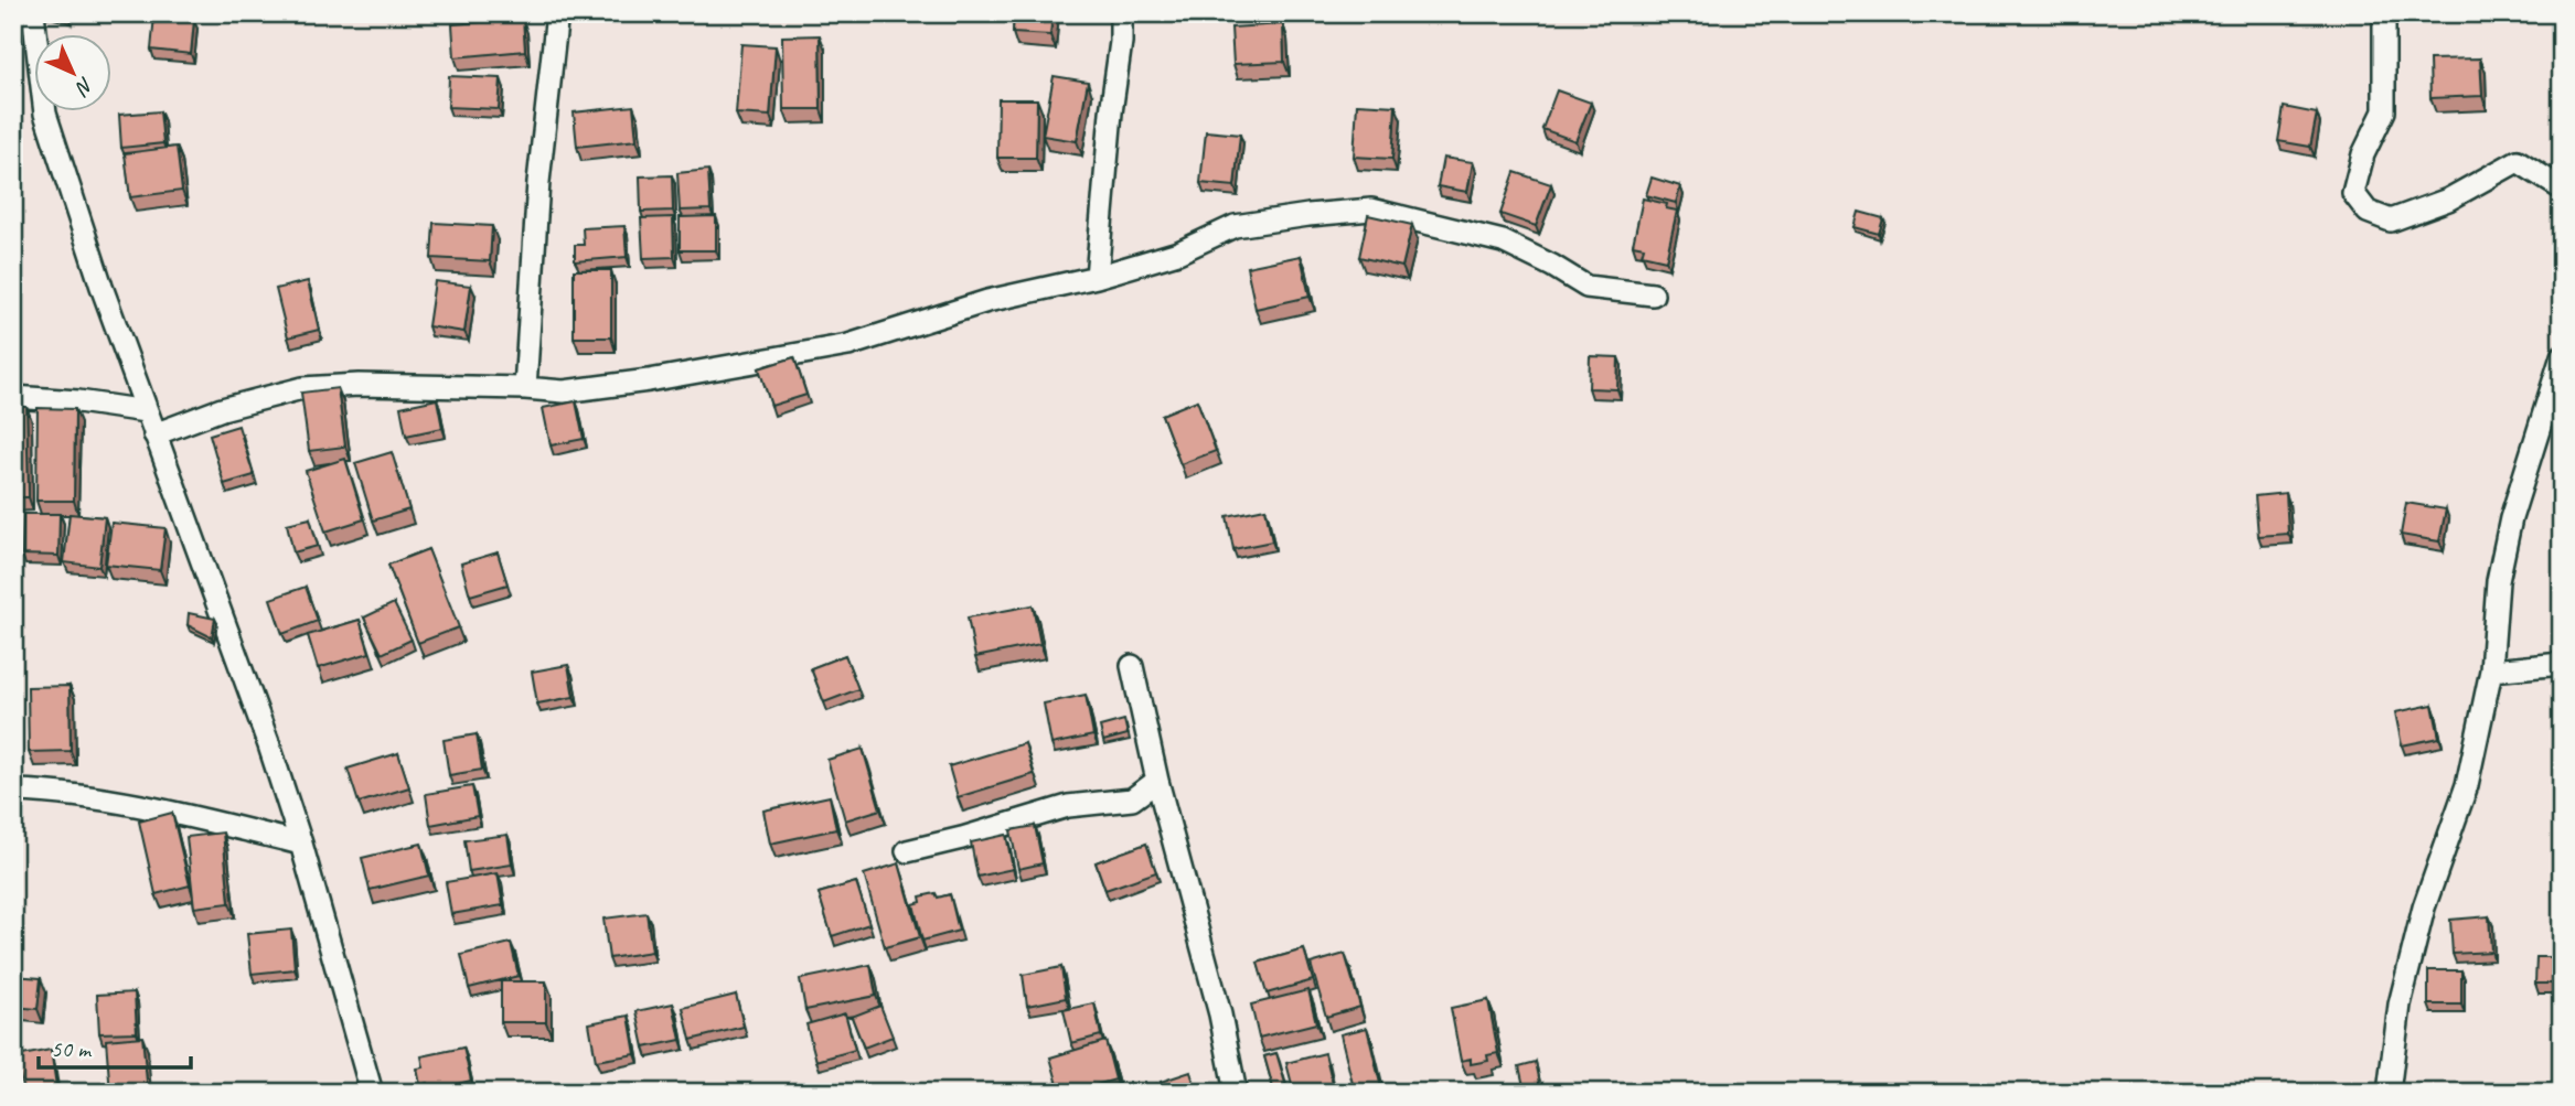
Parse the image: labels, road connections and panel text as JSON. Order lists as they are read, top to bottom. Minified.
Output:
{"scale_bar":"50 m","north":"bottom right"}
